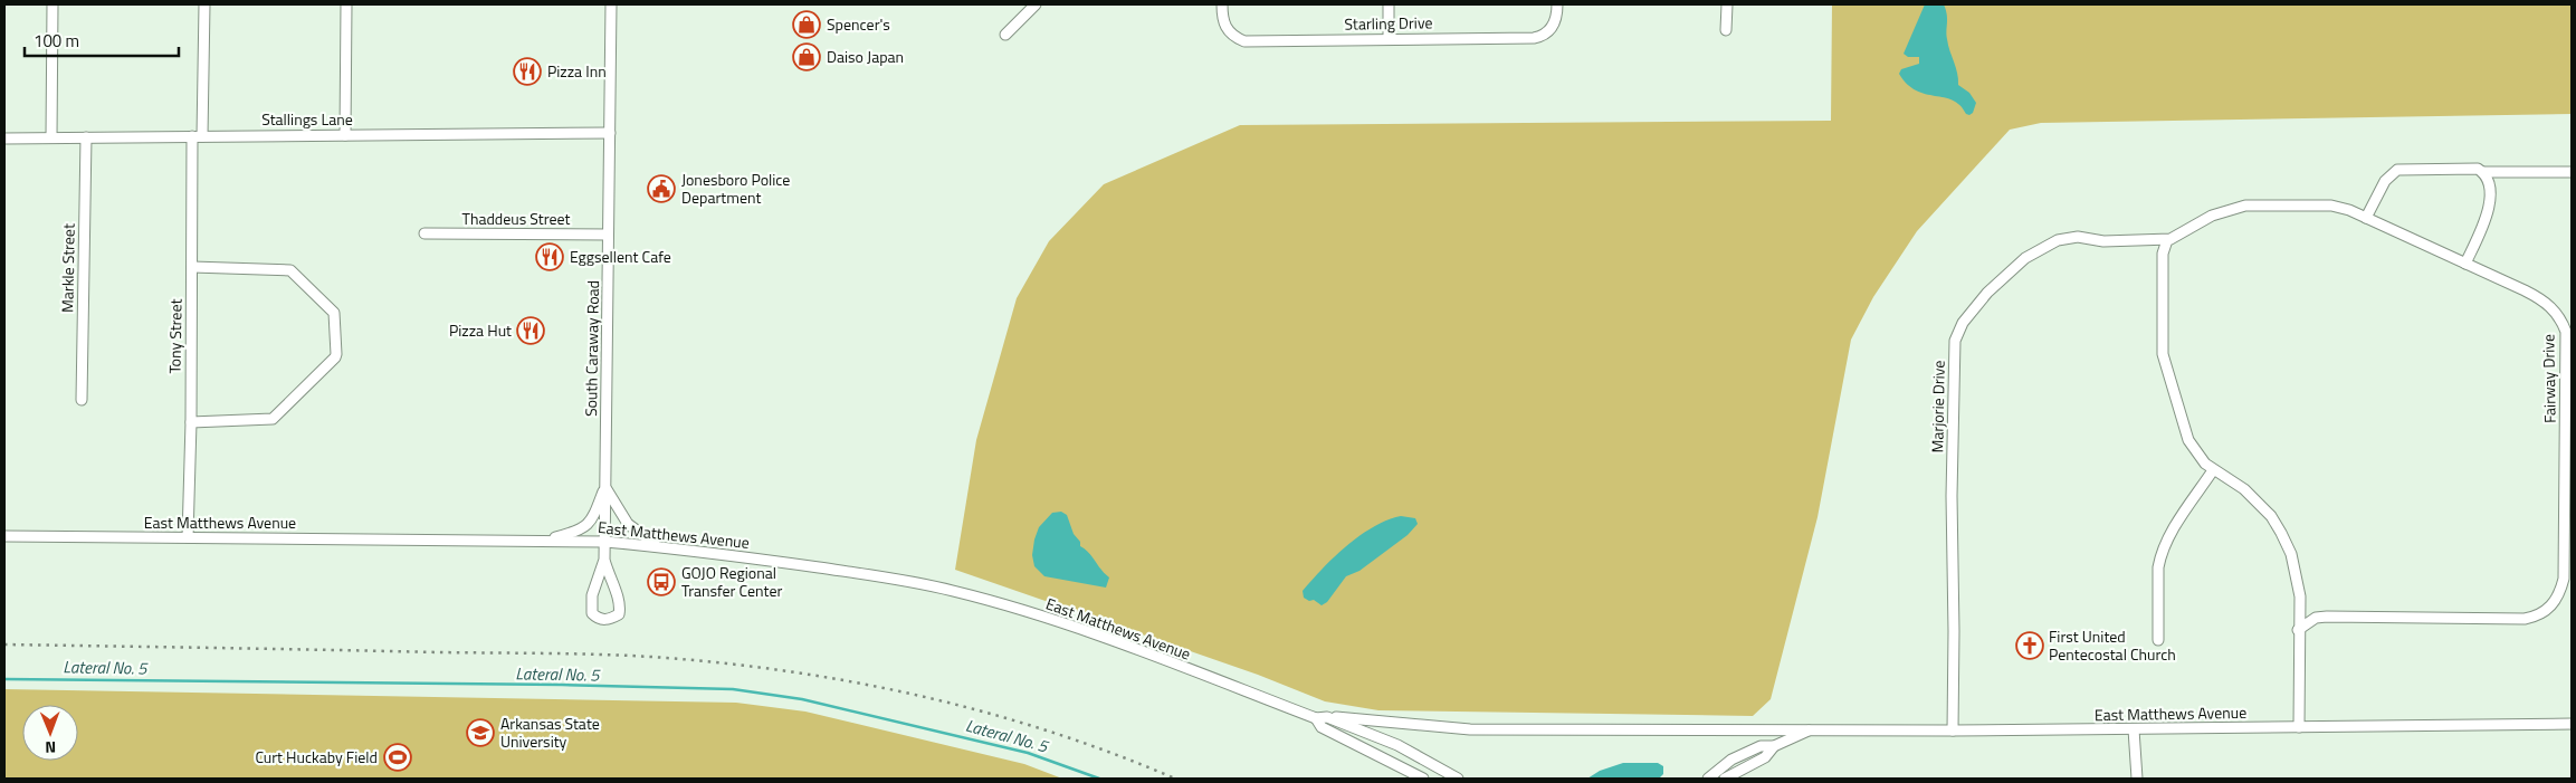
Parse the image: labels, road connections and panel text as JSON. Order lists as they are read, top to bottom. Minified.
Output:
{"streets":{"street":["Starling Drive","Stallings Lane","Thaddeus Street","Markle Street","Tony Street","South Caraway Road","Fairway Drive","Marjorie Drive","East Matthews Avenue"]},"crossings":[["Stallings Lane","Markle Street"],["Stallings Lane","Tony Street"],["Stallings Lane","South Caraway Road"],["Thaddeus Street","South Caraway Road"],["Tony Street","East Matthews Avenue"],["South Caraway Road","East Matthews Avenue"],["Fairway Drive","Marjorie Drive"],["Marjorie Drive","East Matthews Avenue"]],"water":["Lateral No. 5"],"places":{"shop":["Spencer's","Daiso Japan"],"restaurant":["Pizza Inn","Eggsellent Cafe","Pizza Hut"],"public building":["Jonesboro Police Department"],"bus stop":["GOJO Regional Transfer Center"],"church":["First United Pentecostal Church"],"school or university":["Arkansas State University"],"sports":["Curt Huckaby Field"]},"scale_bar":"100 m","north":"bottom"}
